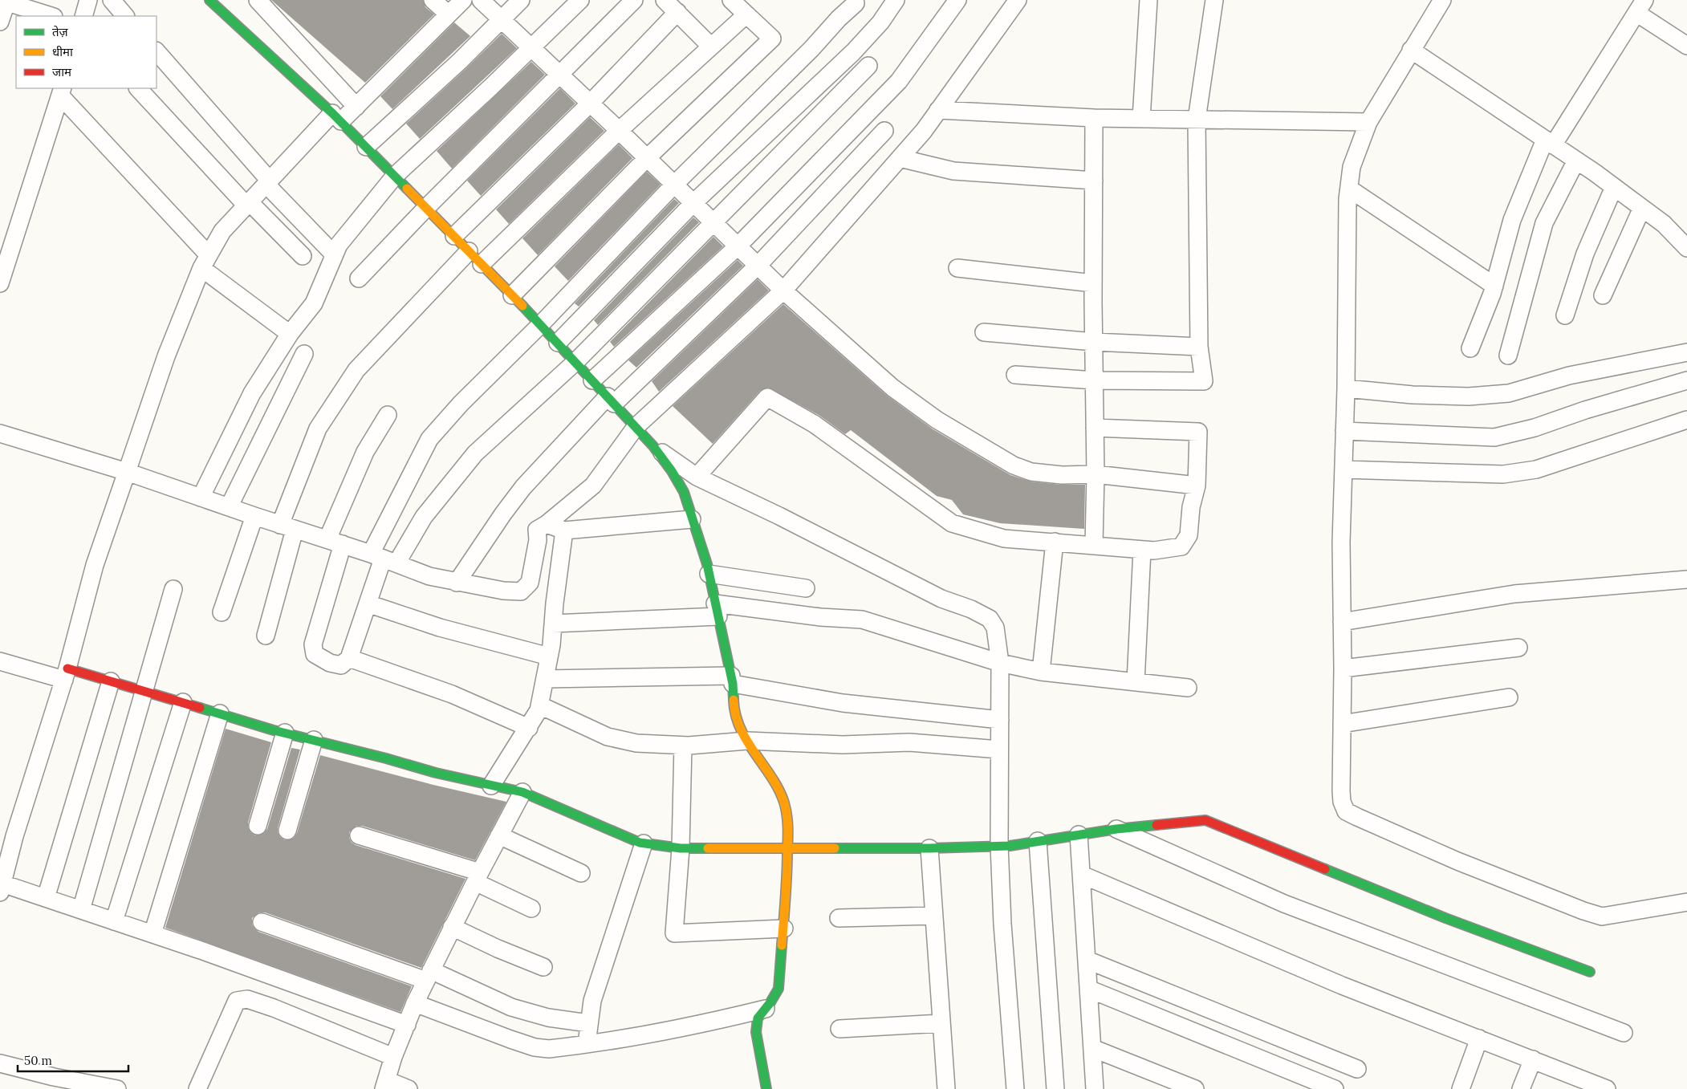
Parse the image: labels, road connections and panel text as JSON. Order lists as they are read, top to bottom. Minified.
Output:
{"legend":["तेज़","धीमा","जाम"],"scale_bar":"50 m"}
